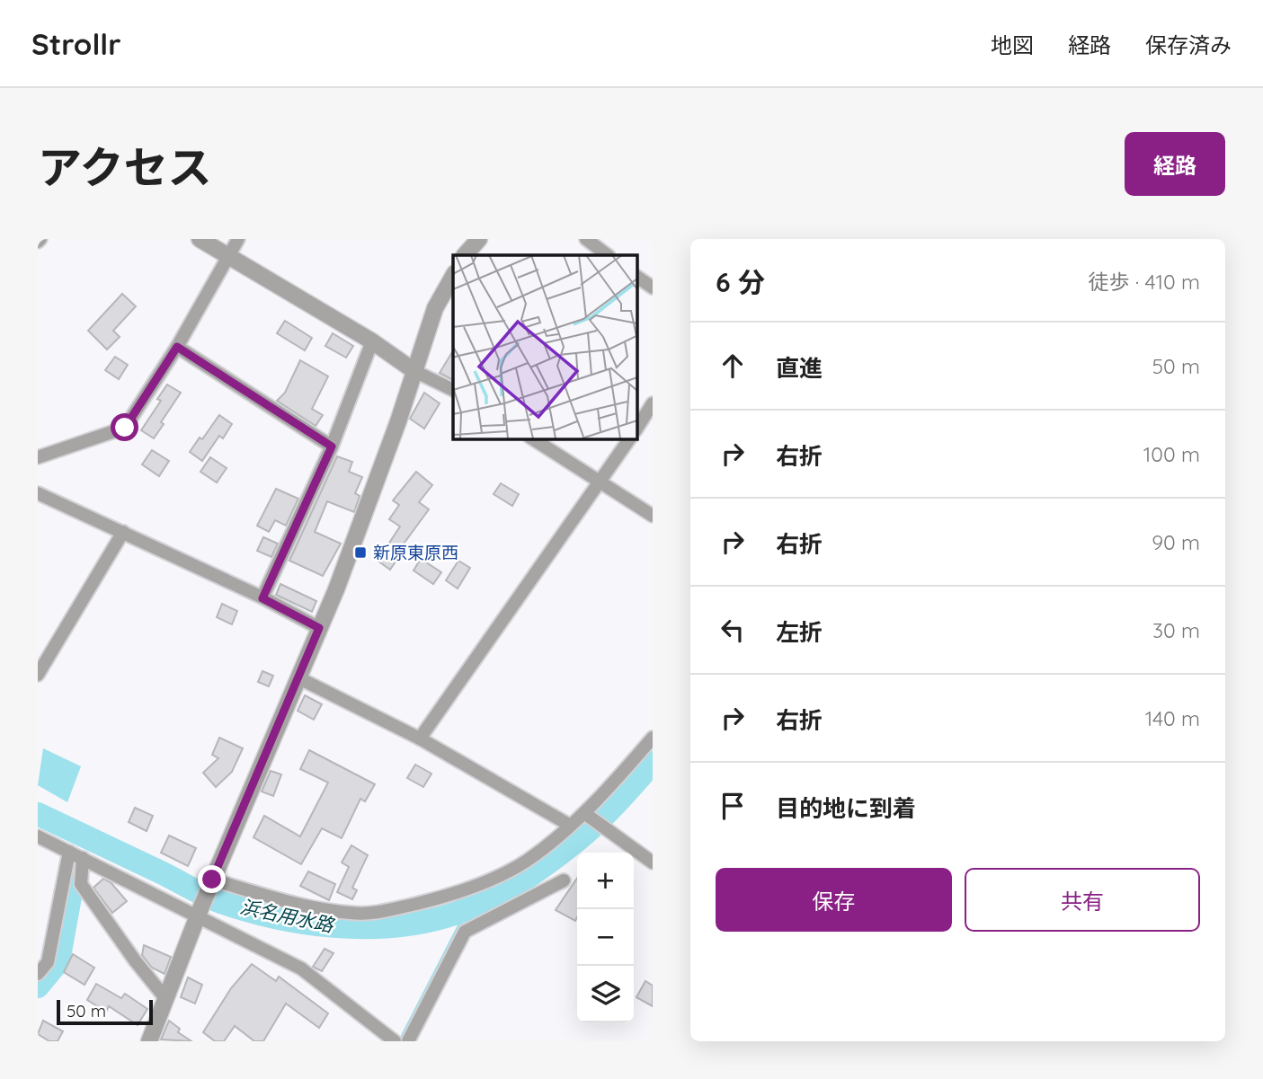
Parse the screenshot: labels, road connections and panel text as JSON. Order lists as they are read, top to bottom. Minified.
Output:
{"water":["浜名用水路"],"places":{"transit":["新原東原西"]},"scale_bar":"50 m","page":{"header":"Strollr","nav":["地図","経路","保存済み"],"title":"アクセス","buttons":["経路",["保存","共有"]],"heading":["6 分","徒歩 · 410 m"],"list":[["直進","50 m"],["右折","100 m"],["右折","90 m"],["左折","30 m"],["右折","140 m"],"目的地に到着"],"map_buttons":["+","−"],"scale":"50 m"}}
